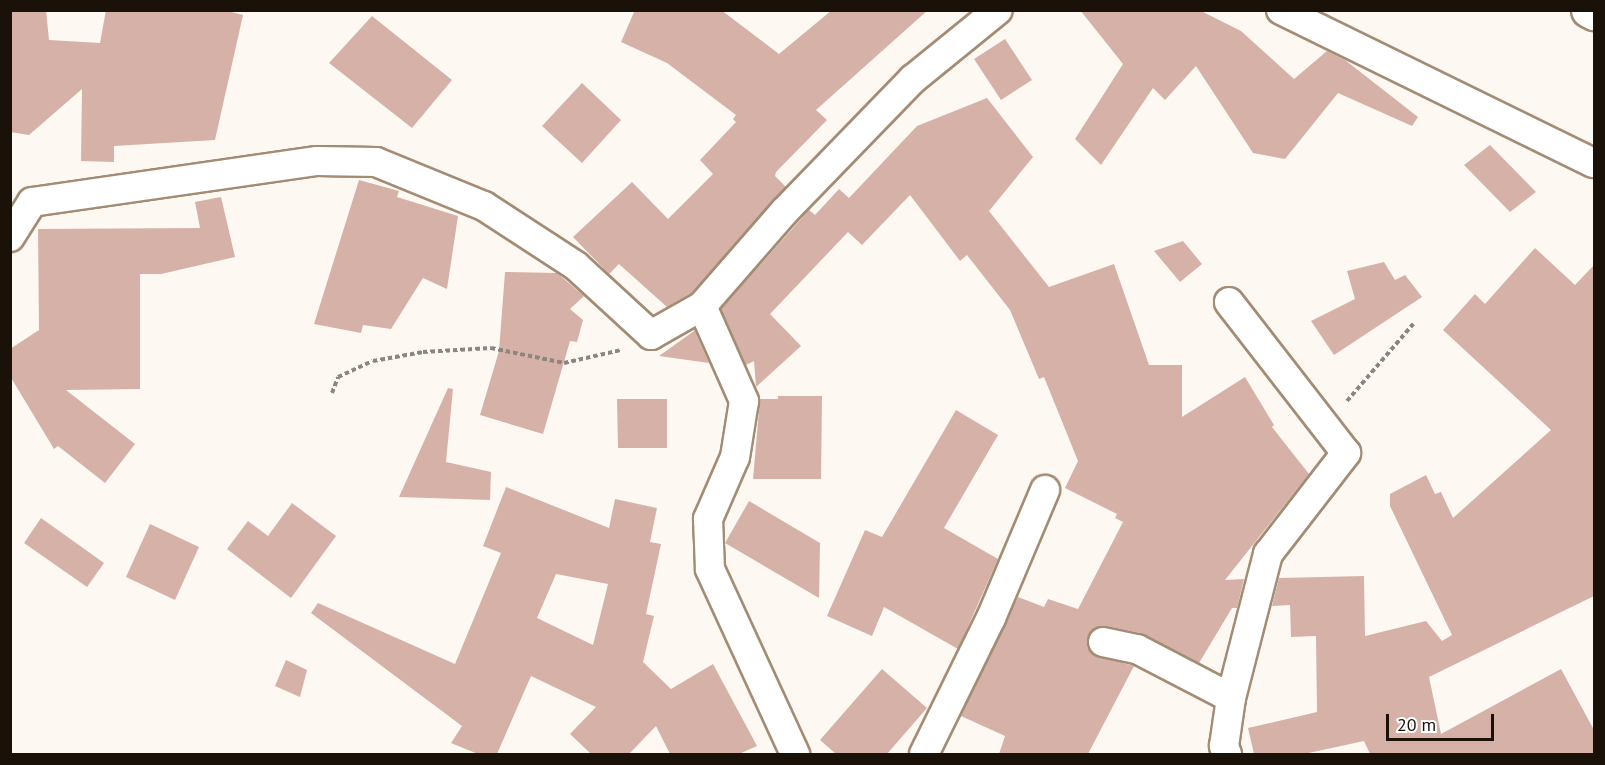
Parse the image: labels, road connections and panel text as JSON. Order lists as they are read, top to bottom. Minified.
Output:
{"scale_bar":"20 m"}
